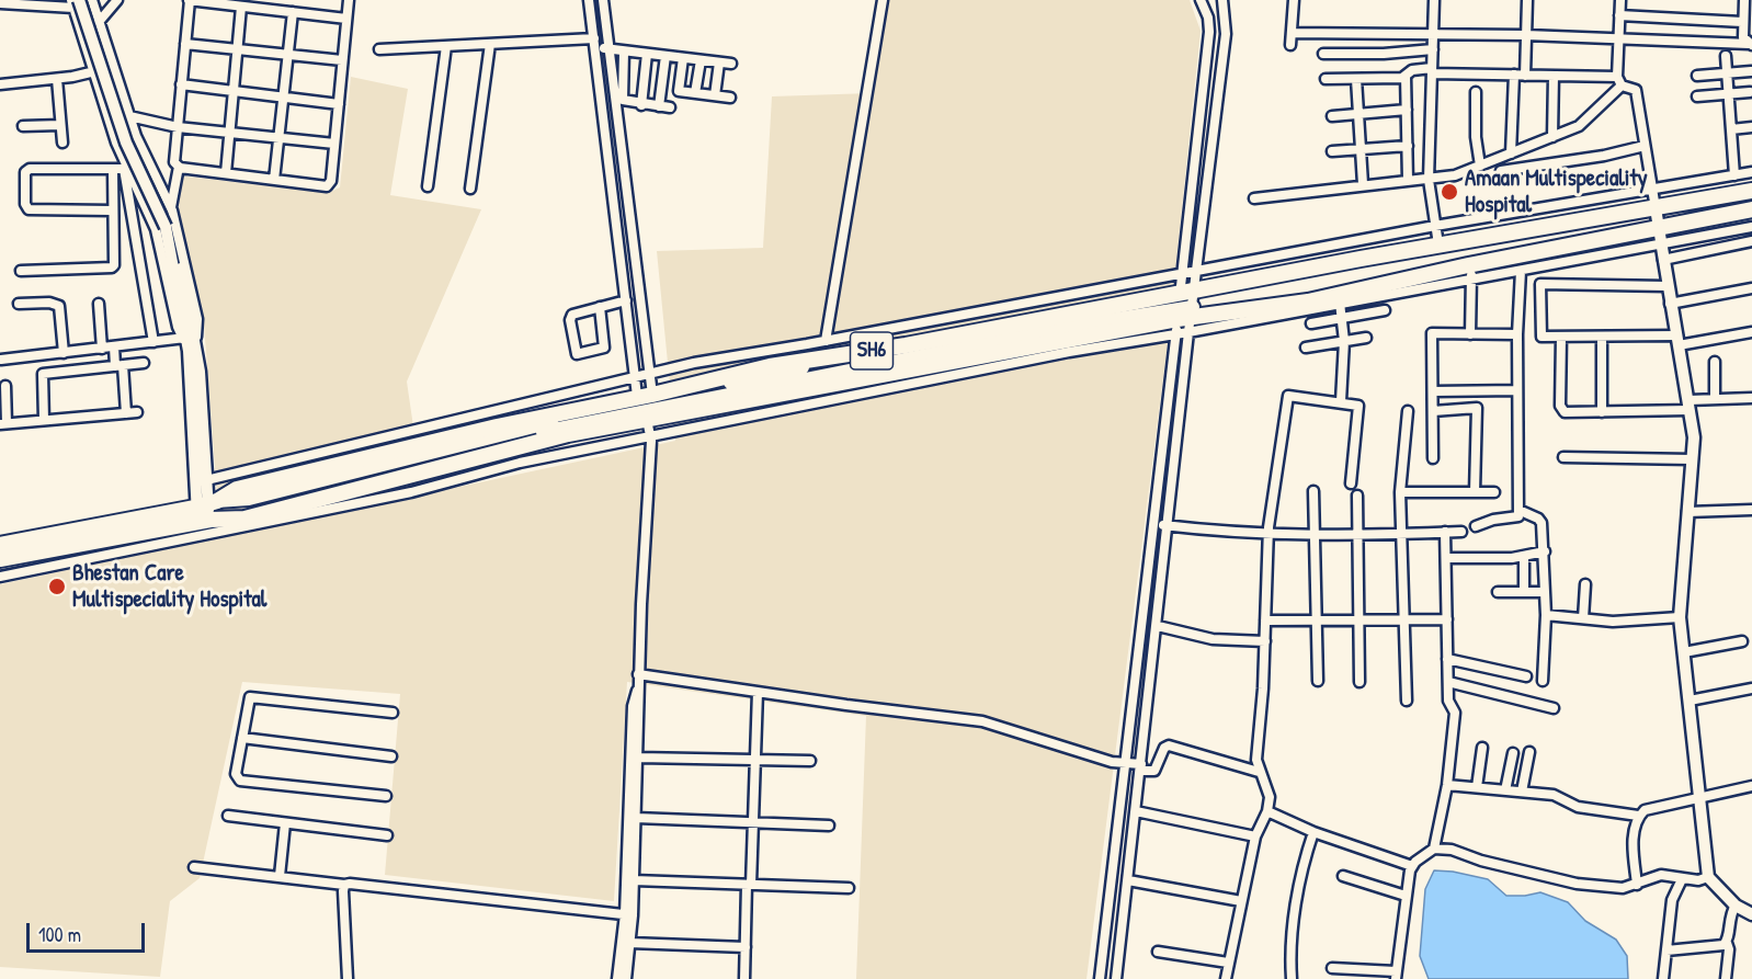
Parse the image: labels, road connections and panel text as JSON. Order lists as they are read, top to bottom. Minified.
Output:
{"streets":{"highway":["SH6"]},"places":["Amaan Multispeciality Hospital","Bhestan Care Multispeciality Hospital"],"scale_bar":"100 m"}
